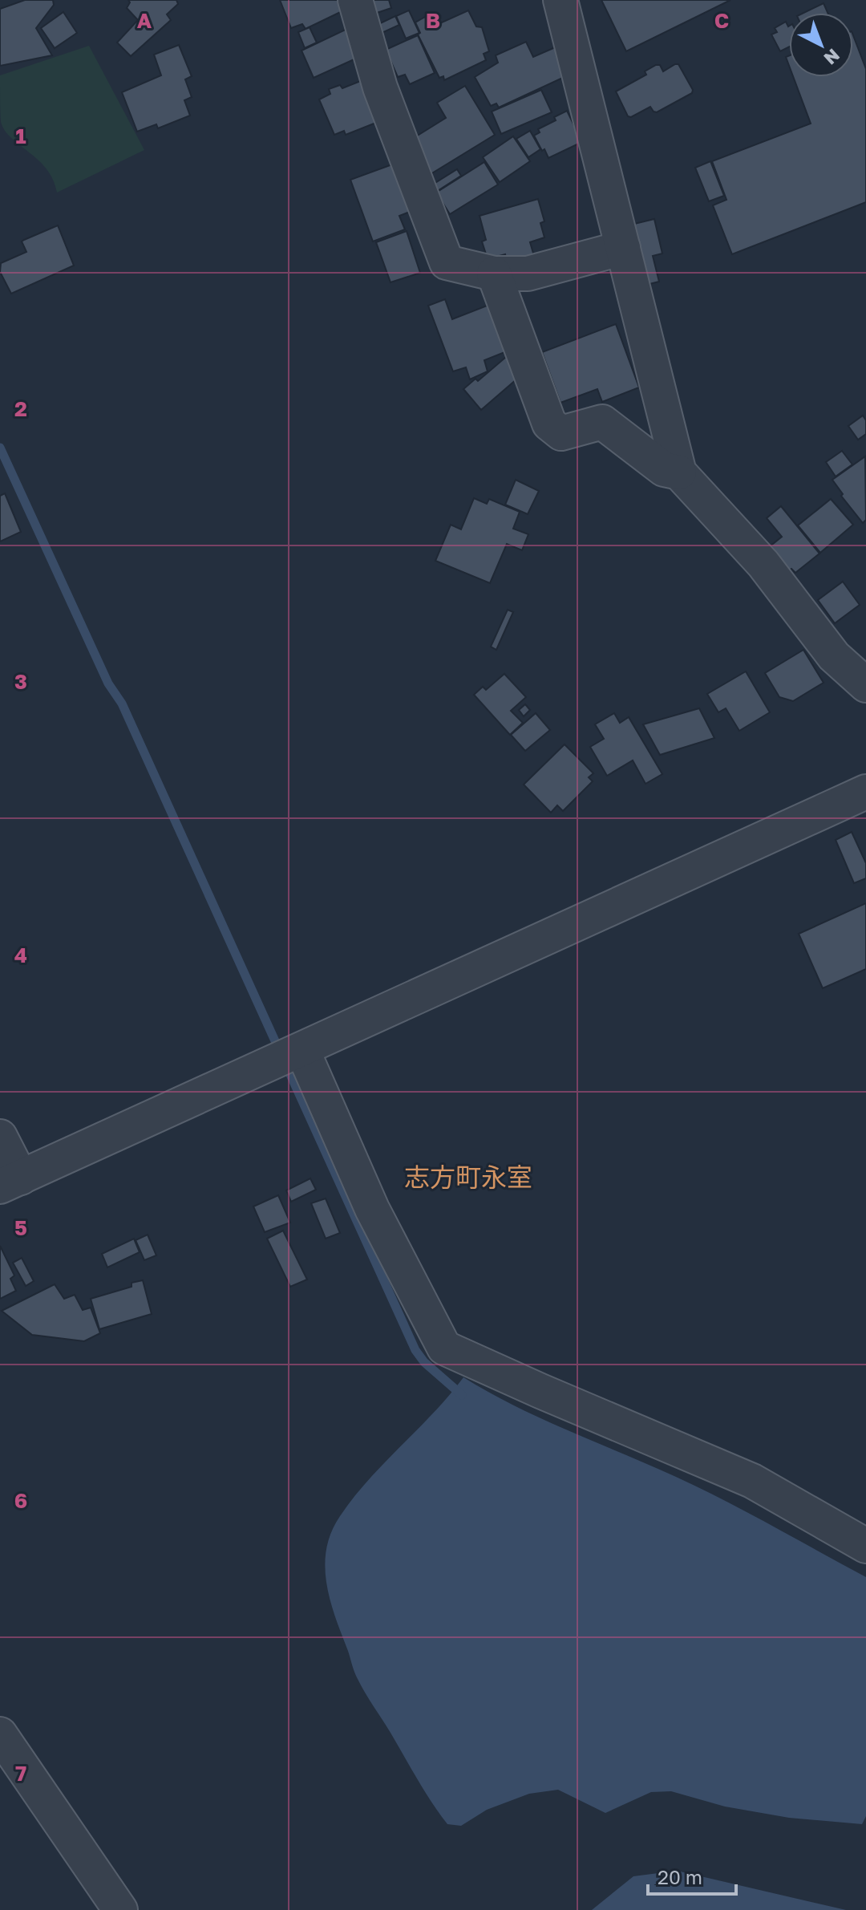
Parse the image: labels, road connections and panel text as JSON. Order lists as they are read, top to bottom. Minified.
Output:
{"districts":["志方町永室"],"scale_bar":"20 m","north":"bottom right","grid":{"columns":["A","B","C"],"rows":["1","2","3","4","5","6","7"]}}
